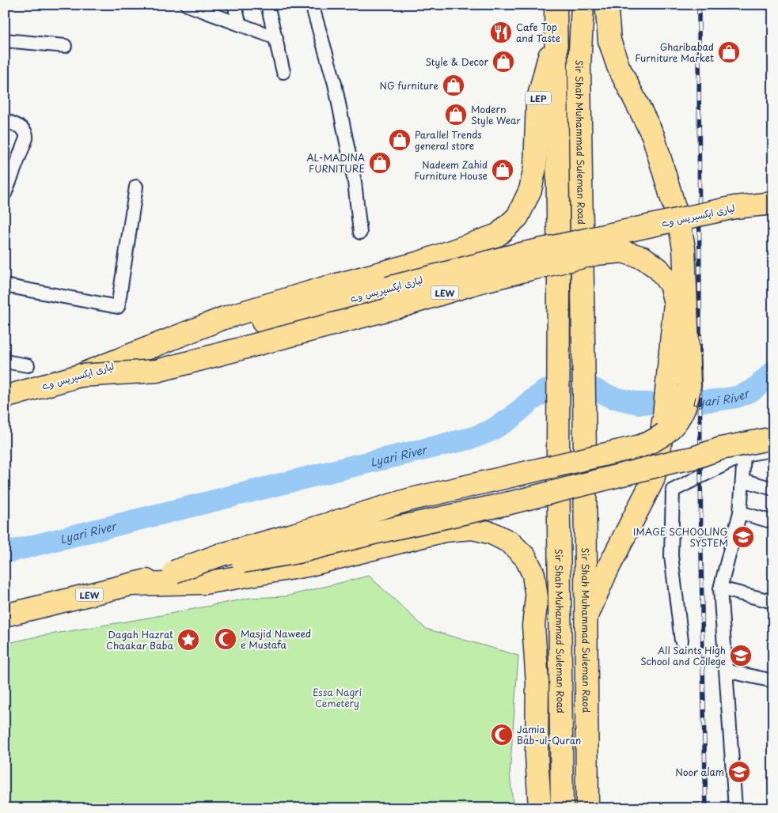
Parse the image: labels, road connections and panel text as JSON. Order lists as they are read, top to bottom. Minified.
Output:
{"streets":{"highway":["LEP","Sir Shah Muhammad Suleman Road","لیاری ایکسپریس وے","LEW","Sir Shah Muhammad Suleman Raod"]},"crossings":[["LEP","Sir Shah Muhammad Suleman Road"],["LEP","LEW"],["Sir Shah Muhammad Suleman Road","Sir Shah Muhammad Suleman Raod"],["لیاری ایکسپریس وے","LEW"],["LEW","Sir Shah Muhammad Suleman Raod"]],"water":["Lyari River"],"parks":["Essa Nagri Cemetery"],"places":{"restaurant":["Cafe Top and Taste"],"shop":["Gharibabad Furniture Market","Style & Decor","NG furniture","Modern Style Wear","Parallel Trends general store","AL-MADINA FURNITURE","Nadeem Zahid Furniture House"],"school or university":["IMAGE SCHOOLING SYSTEM","All Saints High School and College","Noor alam"],"mosque":["Masjid Naweed e Mustafa","Jamia Bab-ul-Quran"],"place":["Dagah Hazrat Chaakar Baba"]}}
